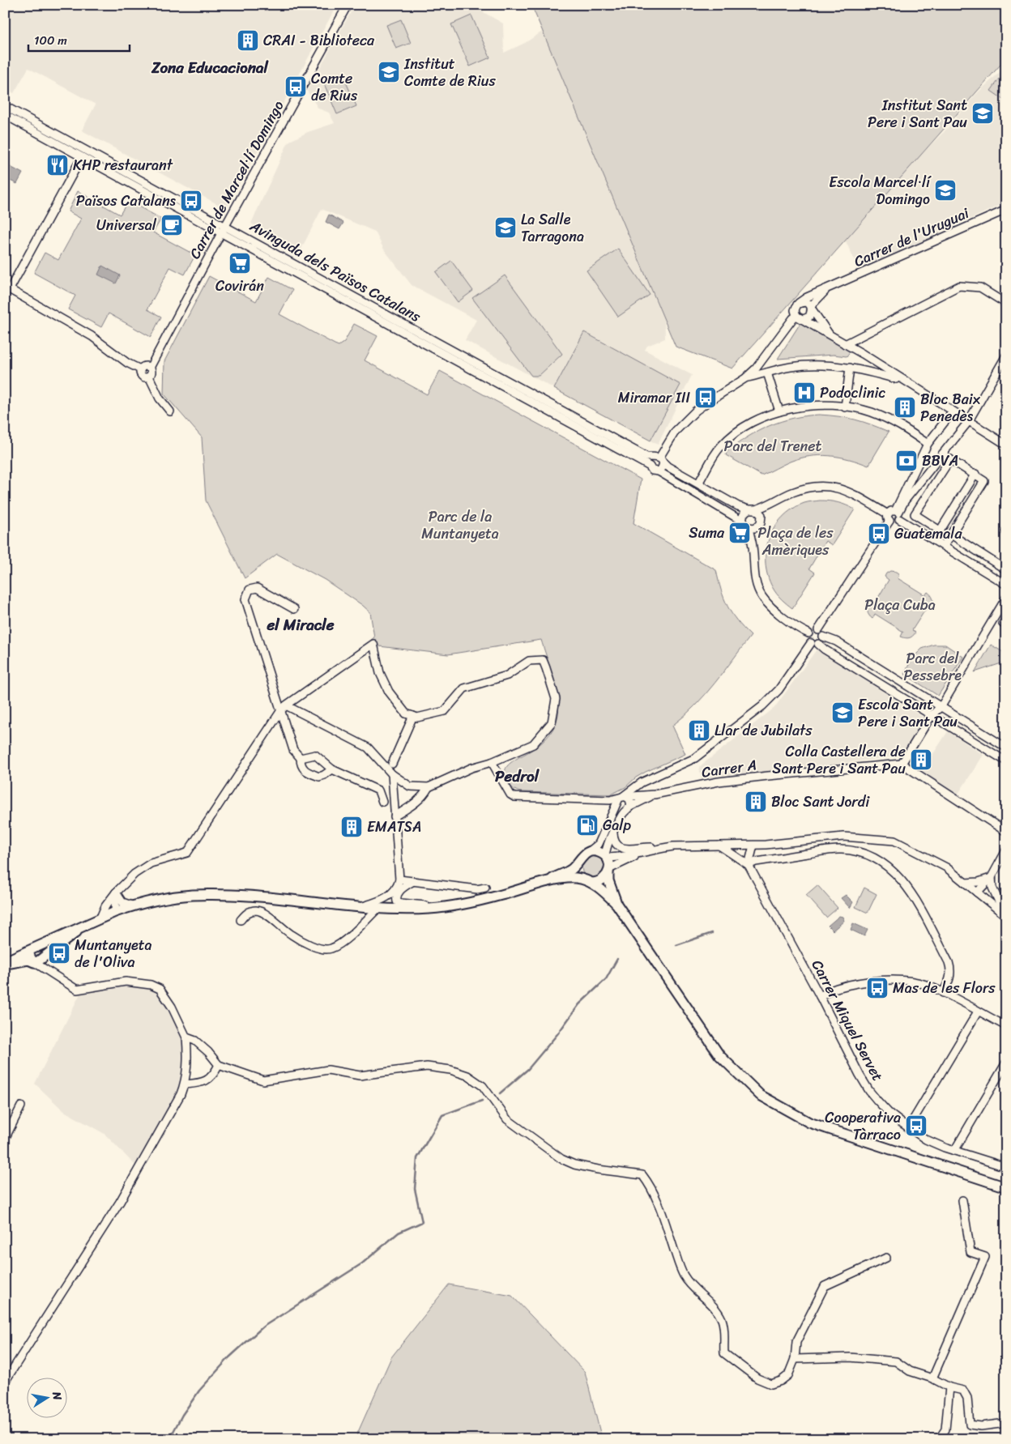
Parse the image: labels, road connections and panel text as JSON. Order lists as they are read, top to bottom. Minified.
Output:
{"streets":{"street":["Carrer de Marcel·lí Domingo","Carrer de l'Uruguai","Avinguda dels Països Catalans","Carrer A","Carrer Miquel Servet"]},"crossings":[["Carrer de Marcel·lí Domingo","Avinguda dels Països Catalans"]],"districts":["Zona Educacional","el Miracle","Pedrol"],"parks":["Parc del Trenet","Parc de la Muntanyeta","Plaça de les Amèriques","Plaça Cuba","Parc del Pessebre"],"places":{"building":["CRAI - Biblioteca","Bloc Baix Penedès","Llar de Jubilats","Colla Castellera de Sant Pere i Sant Pau","Bloc Sant Jordi","EMATSA"],"school or university":["Institut Comte de Rius","Institut Sant Pere i Sant Pau","Escola Marcel·lí Domingo","La Salle Tarragona","Escola Sant Pere i Sant Pau"],"bus stop":["Comte de Rius","Països Catalans","Miramar III","Guatemala","Muntanyeta de l'Oliva","Mas de les Flors","Cooperativa Tàrraco"],"restaurant":["KHP restaurant"],"cafe":["Universal"],"supermarket":["Covirán","Suma"],"hospital":["Podoclinic"],"bank":["BBVA"],"fuel station":["Galp"]},"scale_bar":"100 m","north":"right"}
